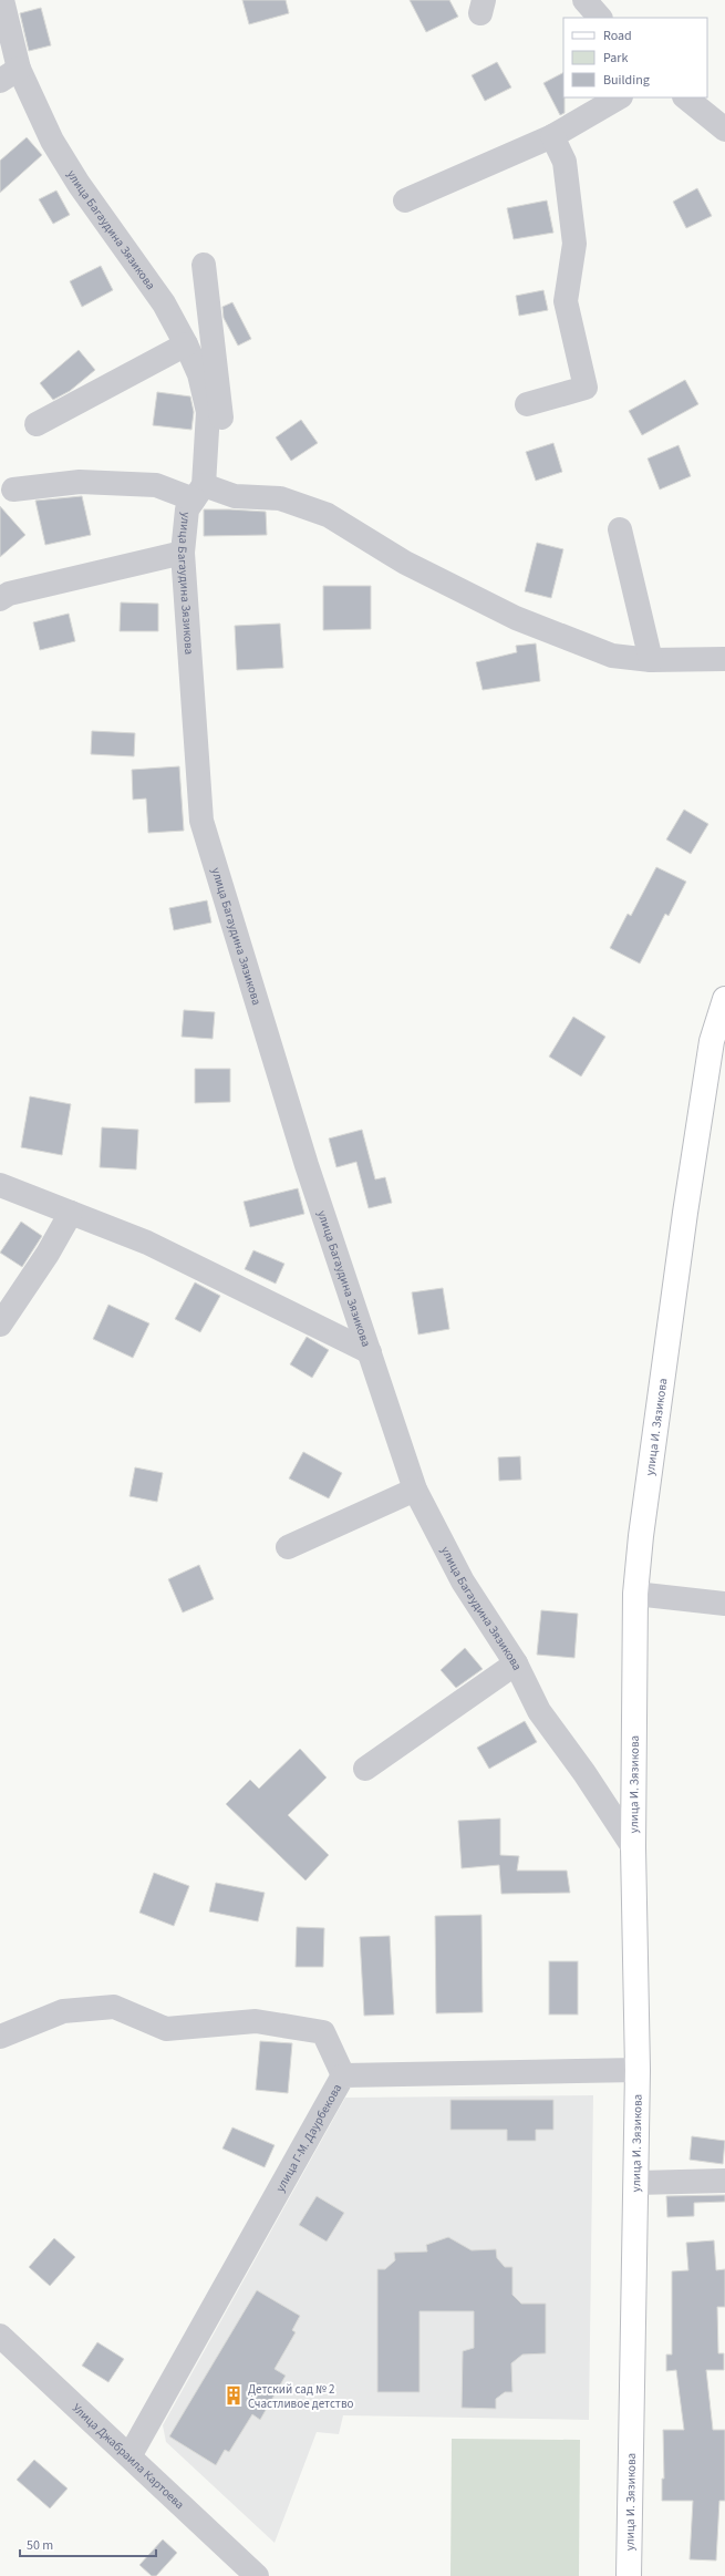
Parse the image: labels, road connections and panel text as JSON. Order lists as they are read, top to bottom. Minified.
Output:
{"streets":{"main road":["улица И. Зязикова"],"street":["улица Багаудина Зязикова","улица Г-М. Даурбекова","Улица Джабраила Картоева"]},"crossings":[["улица Багаудина Зязикова","улица И. Зязикова"],["улица И. Зязикова","улица Г-М. Даурбекова"],["улица Г-М. Даурбекова","Улица Джабраила Картоева"]],"places":{"building":["Детский сад № 2 Счастливое детство"]},"legend":["Road","Park","Building"],"scale_bar":"50 m"}
